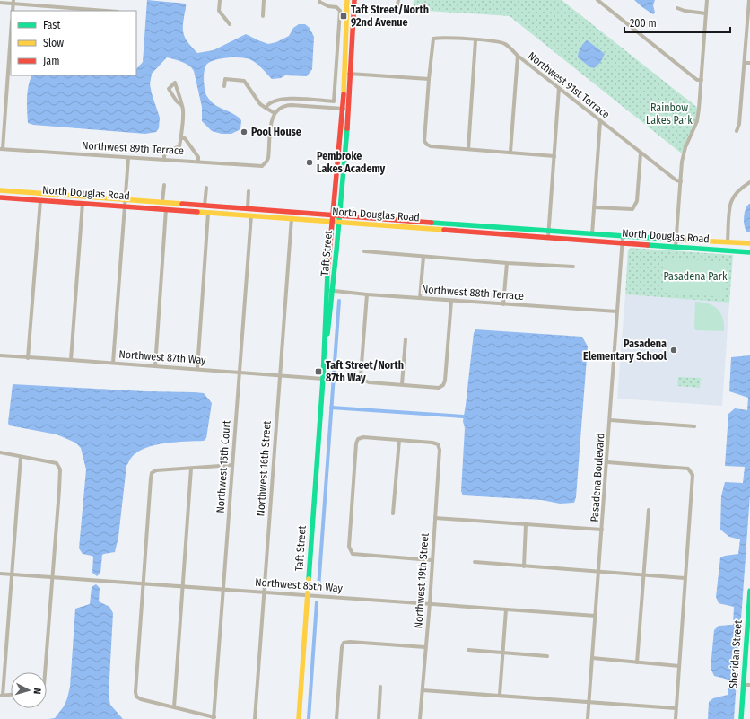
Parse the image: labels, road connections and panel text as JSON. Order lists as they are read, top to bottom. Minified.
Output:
{"streets":{"main road":["North Douglas Road","Taft Street","Sheridan Street"],"street":["Northwest 91st Terrace","Northwest 89th Terrace","Northwest 88th Terrace","Northwest 87th Way","Northwest 15th Court","Northwest 16th Street","Pasadena Boulevard","Northwest 19th Street","Northwest 85th Way"]},"crossings":[["North Douglas Road","Taft Street"],["North Douglas Road","Northwest 15th Court"],["North Douglas Road","Northwest 16th Street"],["North Douglas Road","Pasadena Boulevard"],["Taft Street","Northwest 88th Terrace"],["Taft Street","Northwest 87th Way"],["Taft Street","Northwest 85th Way"],["Northwest 88th Terrace","Pasadena Boulevard"],["Northwest 87th Way","Northwest 15th Court"],["Northwest 87th Way","Northwest 16th Street"],["Northwest 15th Court","Northwest 85th Way"],["Northwest 16th Street","Northwest 85th Way"],["Pasadena Boulevard","Northwest 85th Way"],["Northwest 19th Street","Northwest 85th Way"]],"parks":["Rainbow Lakes Park","Pasadena Park"],"places":{"transit":["Taft Street/North 92nd Avenue","Taft Street/North 87th Way"],"other":["Pool House","Pembroke Lakes Academy","Pasadena Elementary School"]},"legend":["Fast","Slow","Jam"],"scale_bar":"200 m","north":"right"}
